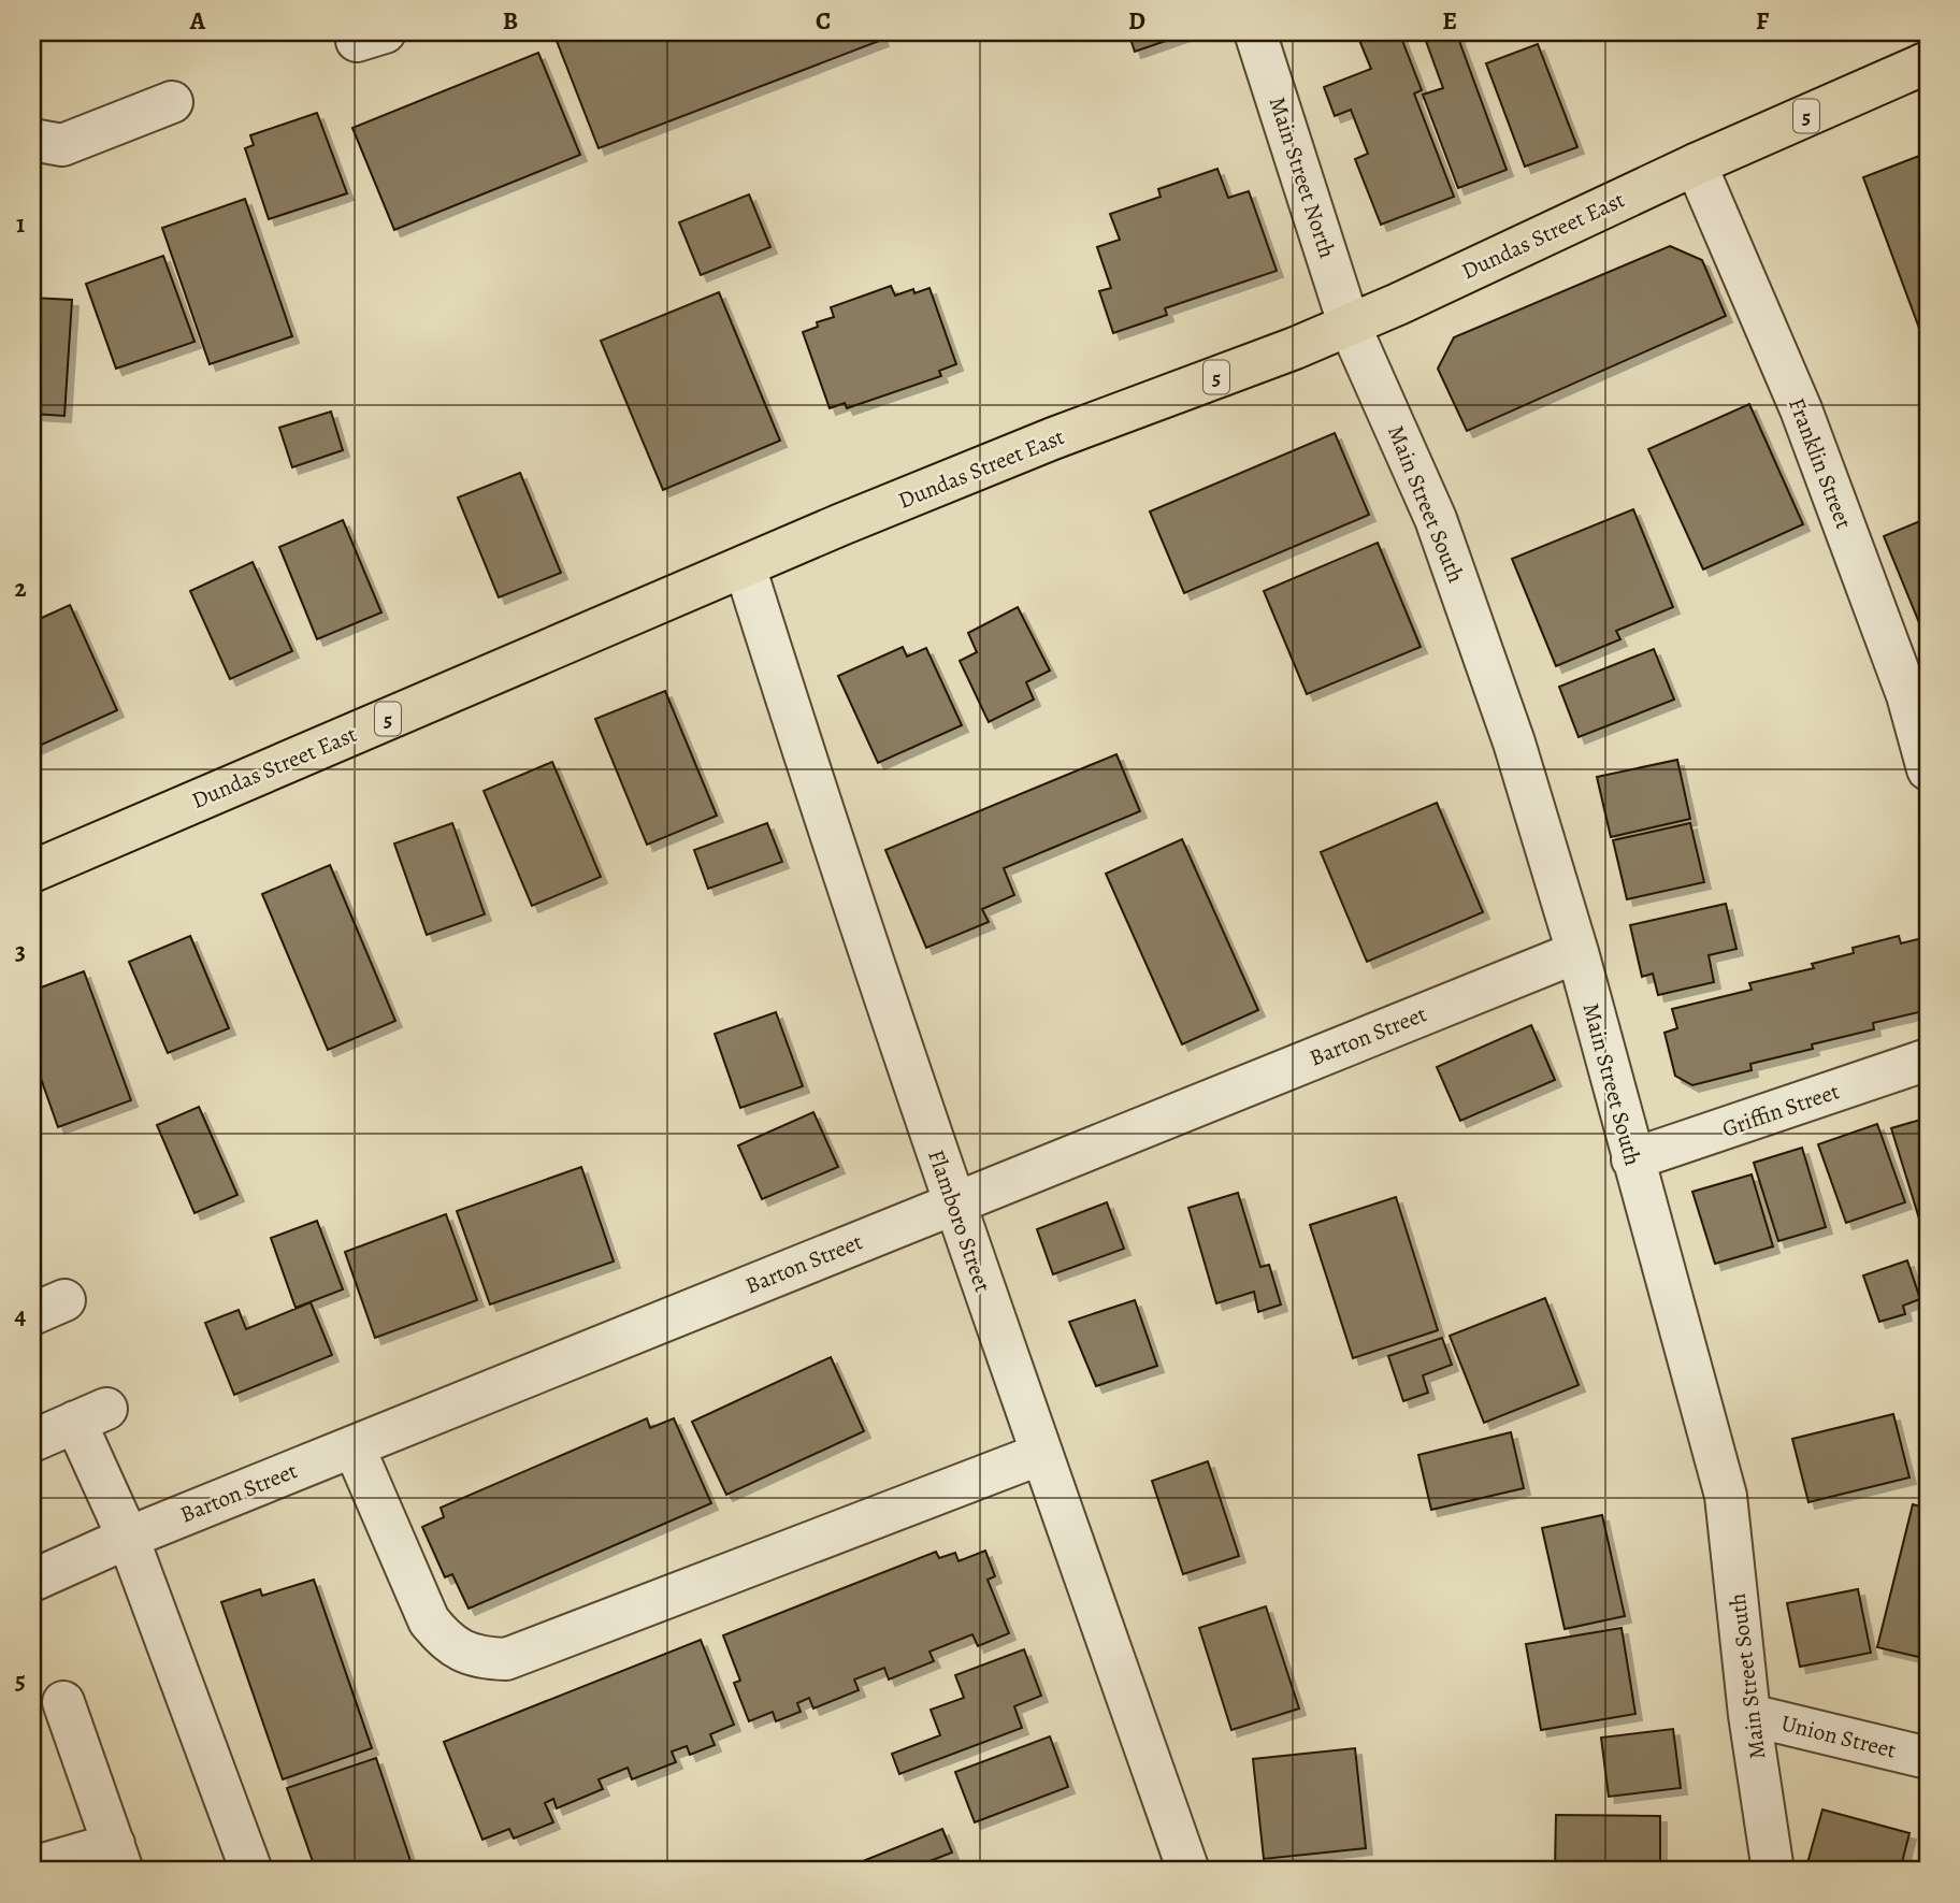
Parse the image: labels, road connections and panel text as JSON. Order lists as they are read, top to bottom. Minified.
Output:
{"streets":{"main road":["5","Dundas Street East"],"street":["Main Street North","Franklin Street","Main Street South","Barton Street","Griffin Street","Flamboro Street","Union Street"]},"crossings":[["Main Street North","Dundas Street East"],["Main Street North","Main Street South"],["Dundas Street East","Franklin Street"],["Dundas Street East","Main Street South"],["Dundas Street East","Flamboro Street"],["Main Street South","Barton Street"],["Main Street South","Griffin Street"],["Main Street South","Union Street"],["Barton Street","Flamboro Street"]],"grid":{"columns":["A","B","C","D","E","F"],"rows":["1","2","3","4","5"]}}
